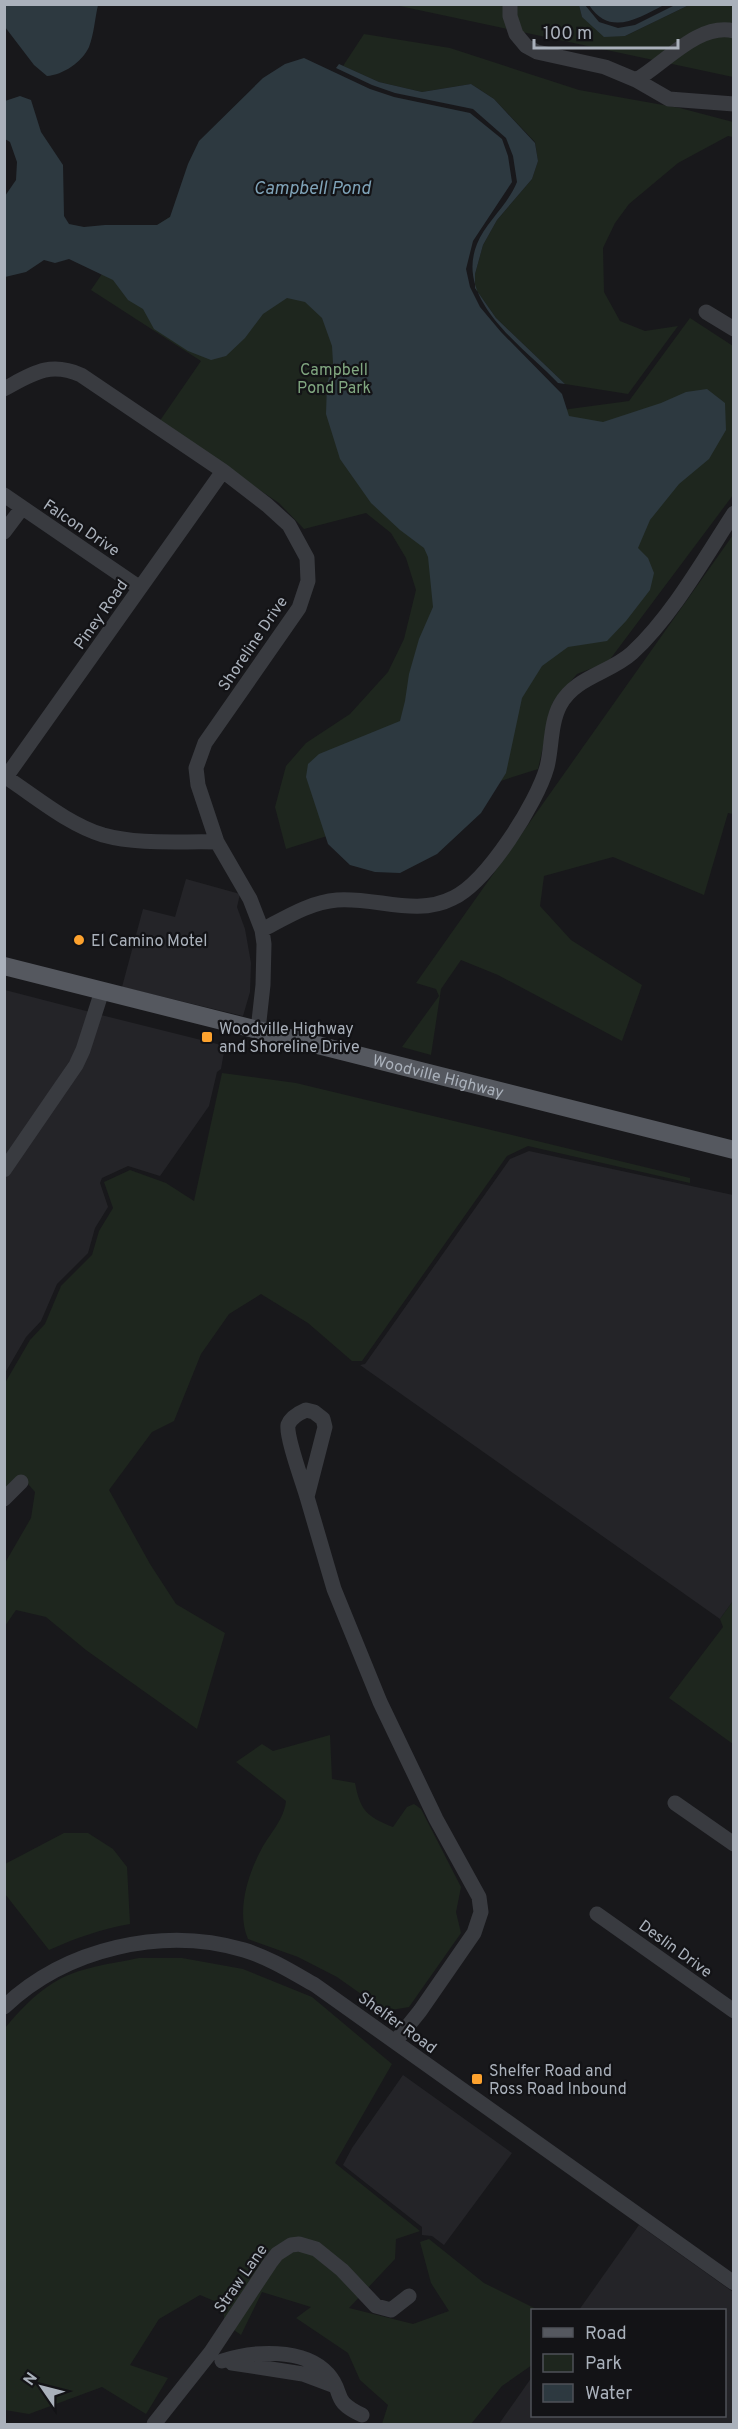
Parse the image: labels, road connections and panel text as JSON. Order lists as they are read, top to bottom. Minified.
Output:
{"streets":{"main road":["Woodville Highway"],"street":["Falcon Drive","Piney Road","Shoreline Drive","Deslin Drive","Shelfer Road","Straw Lane"]},"crossings":[["Falcon Drive","Piney Road"],["Piney Road","Shoreline Drive"],["Shoreline Drive","Woodville Highway"]],"water":["Campbell Pond"],"parks":["Campbell Pond Park"],"places":{"other":["El Camino Motel"],"transit":["Woodville Highway and Shoreline Drive","Shelfer Road and Ross Road Inbound"]},"legend":["Road","Park","Water"],"scale_bar":"100 m","north":"top left"}
